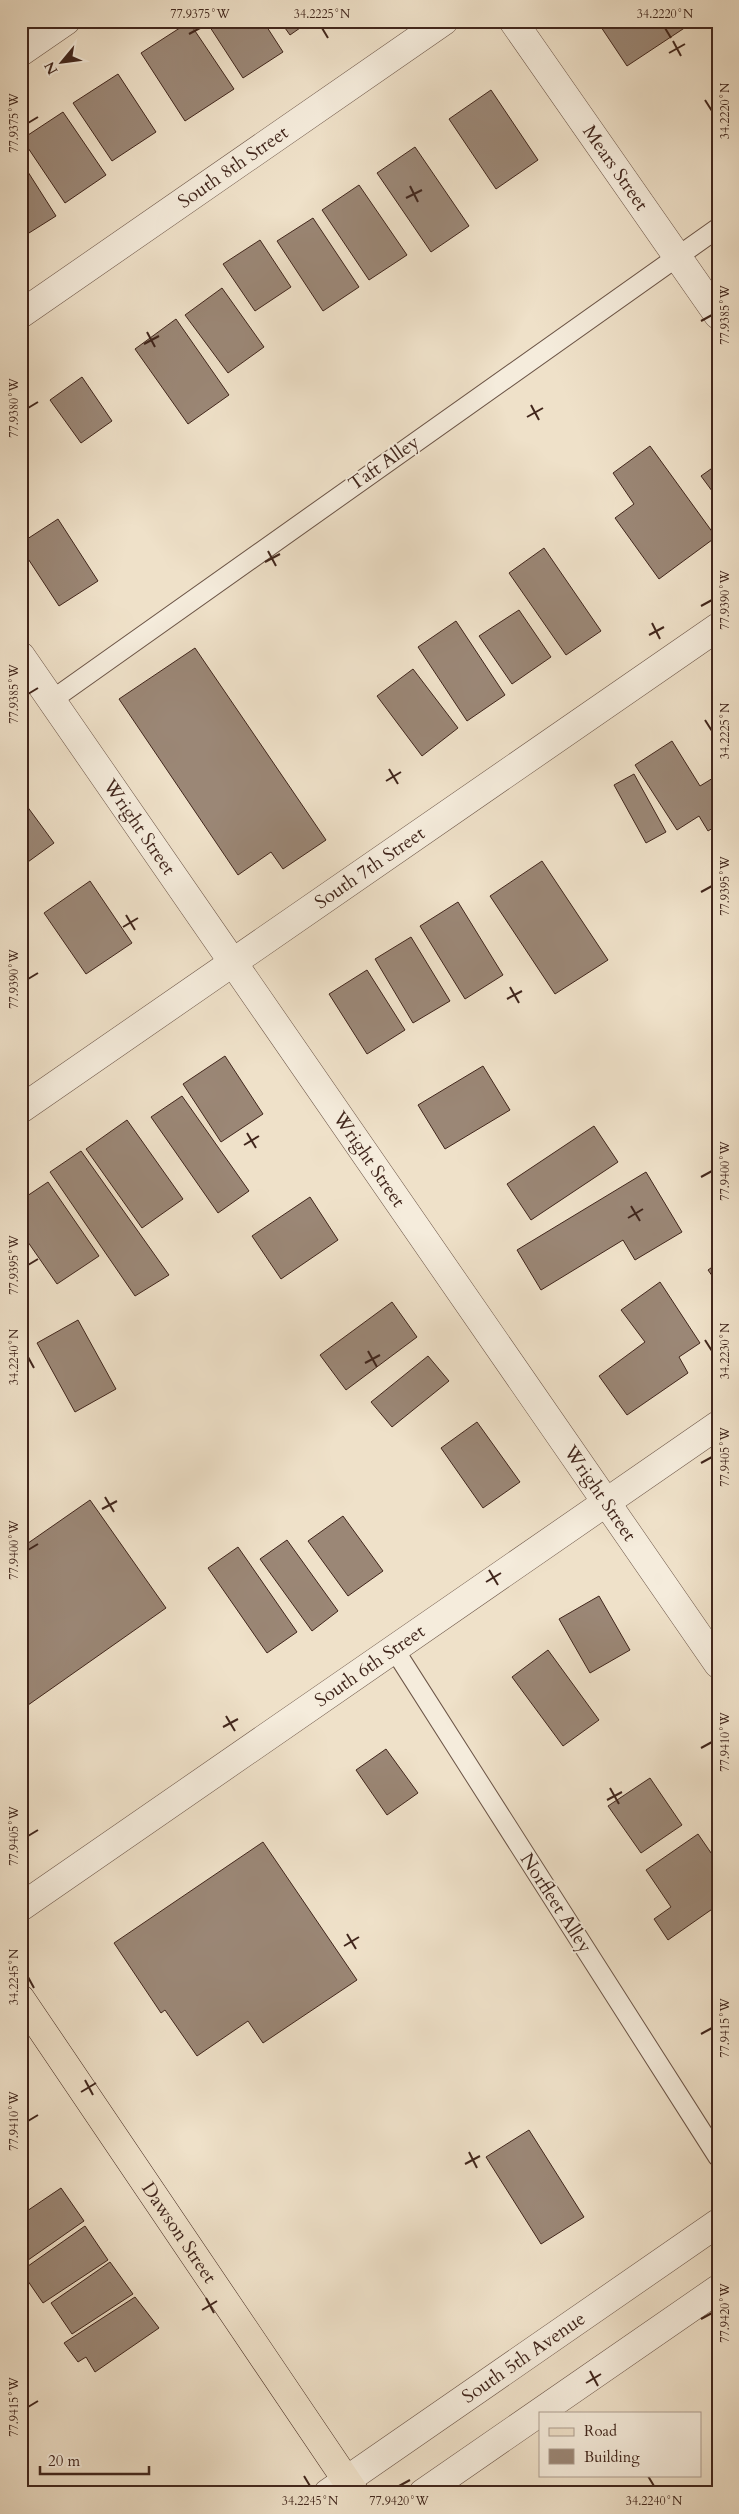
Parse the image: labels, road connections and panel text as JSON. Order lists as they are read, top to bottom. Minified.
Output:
{"streets":{"main road":["Dawson Street"],"street":["South 8th Street","Mears Street","Wright Street","South 7th Street","South 6th Street","South 5th Avenue"],"lane":["Taft Alley","Norfleet Alley"]},"crossings":[["Mears Street","Taft Alley"],["Taft Alley","Wright Street"],["Wright Street","South 7th Street"],["Wright Street","South 6th Street"],["South 6th Street","Norfleet Alley"],["Dawson Street","South 5th Avenue"]],"legend":["Road","Building"],"scale_bar":"20 m","north":"bottom left","coordinates":["77.9375°W","34.2225°N","34.2220°N","77.9385°W","77.9380°W","77.9390°W","77.9395°W","77.9400°W","34.2230°N","34.2240°N","77.9405°W","77.9410°W","34.2245°N","77.9415°W","77.9420°W"]}
